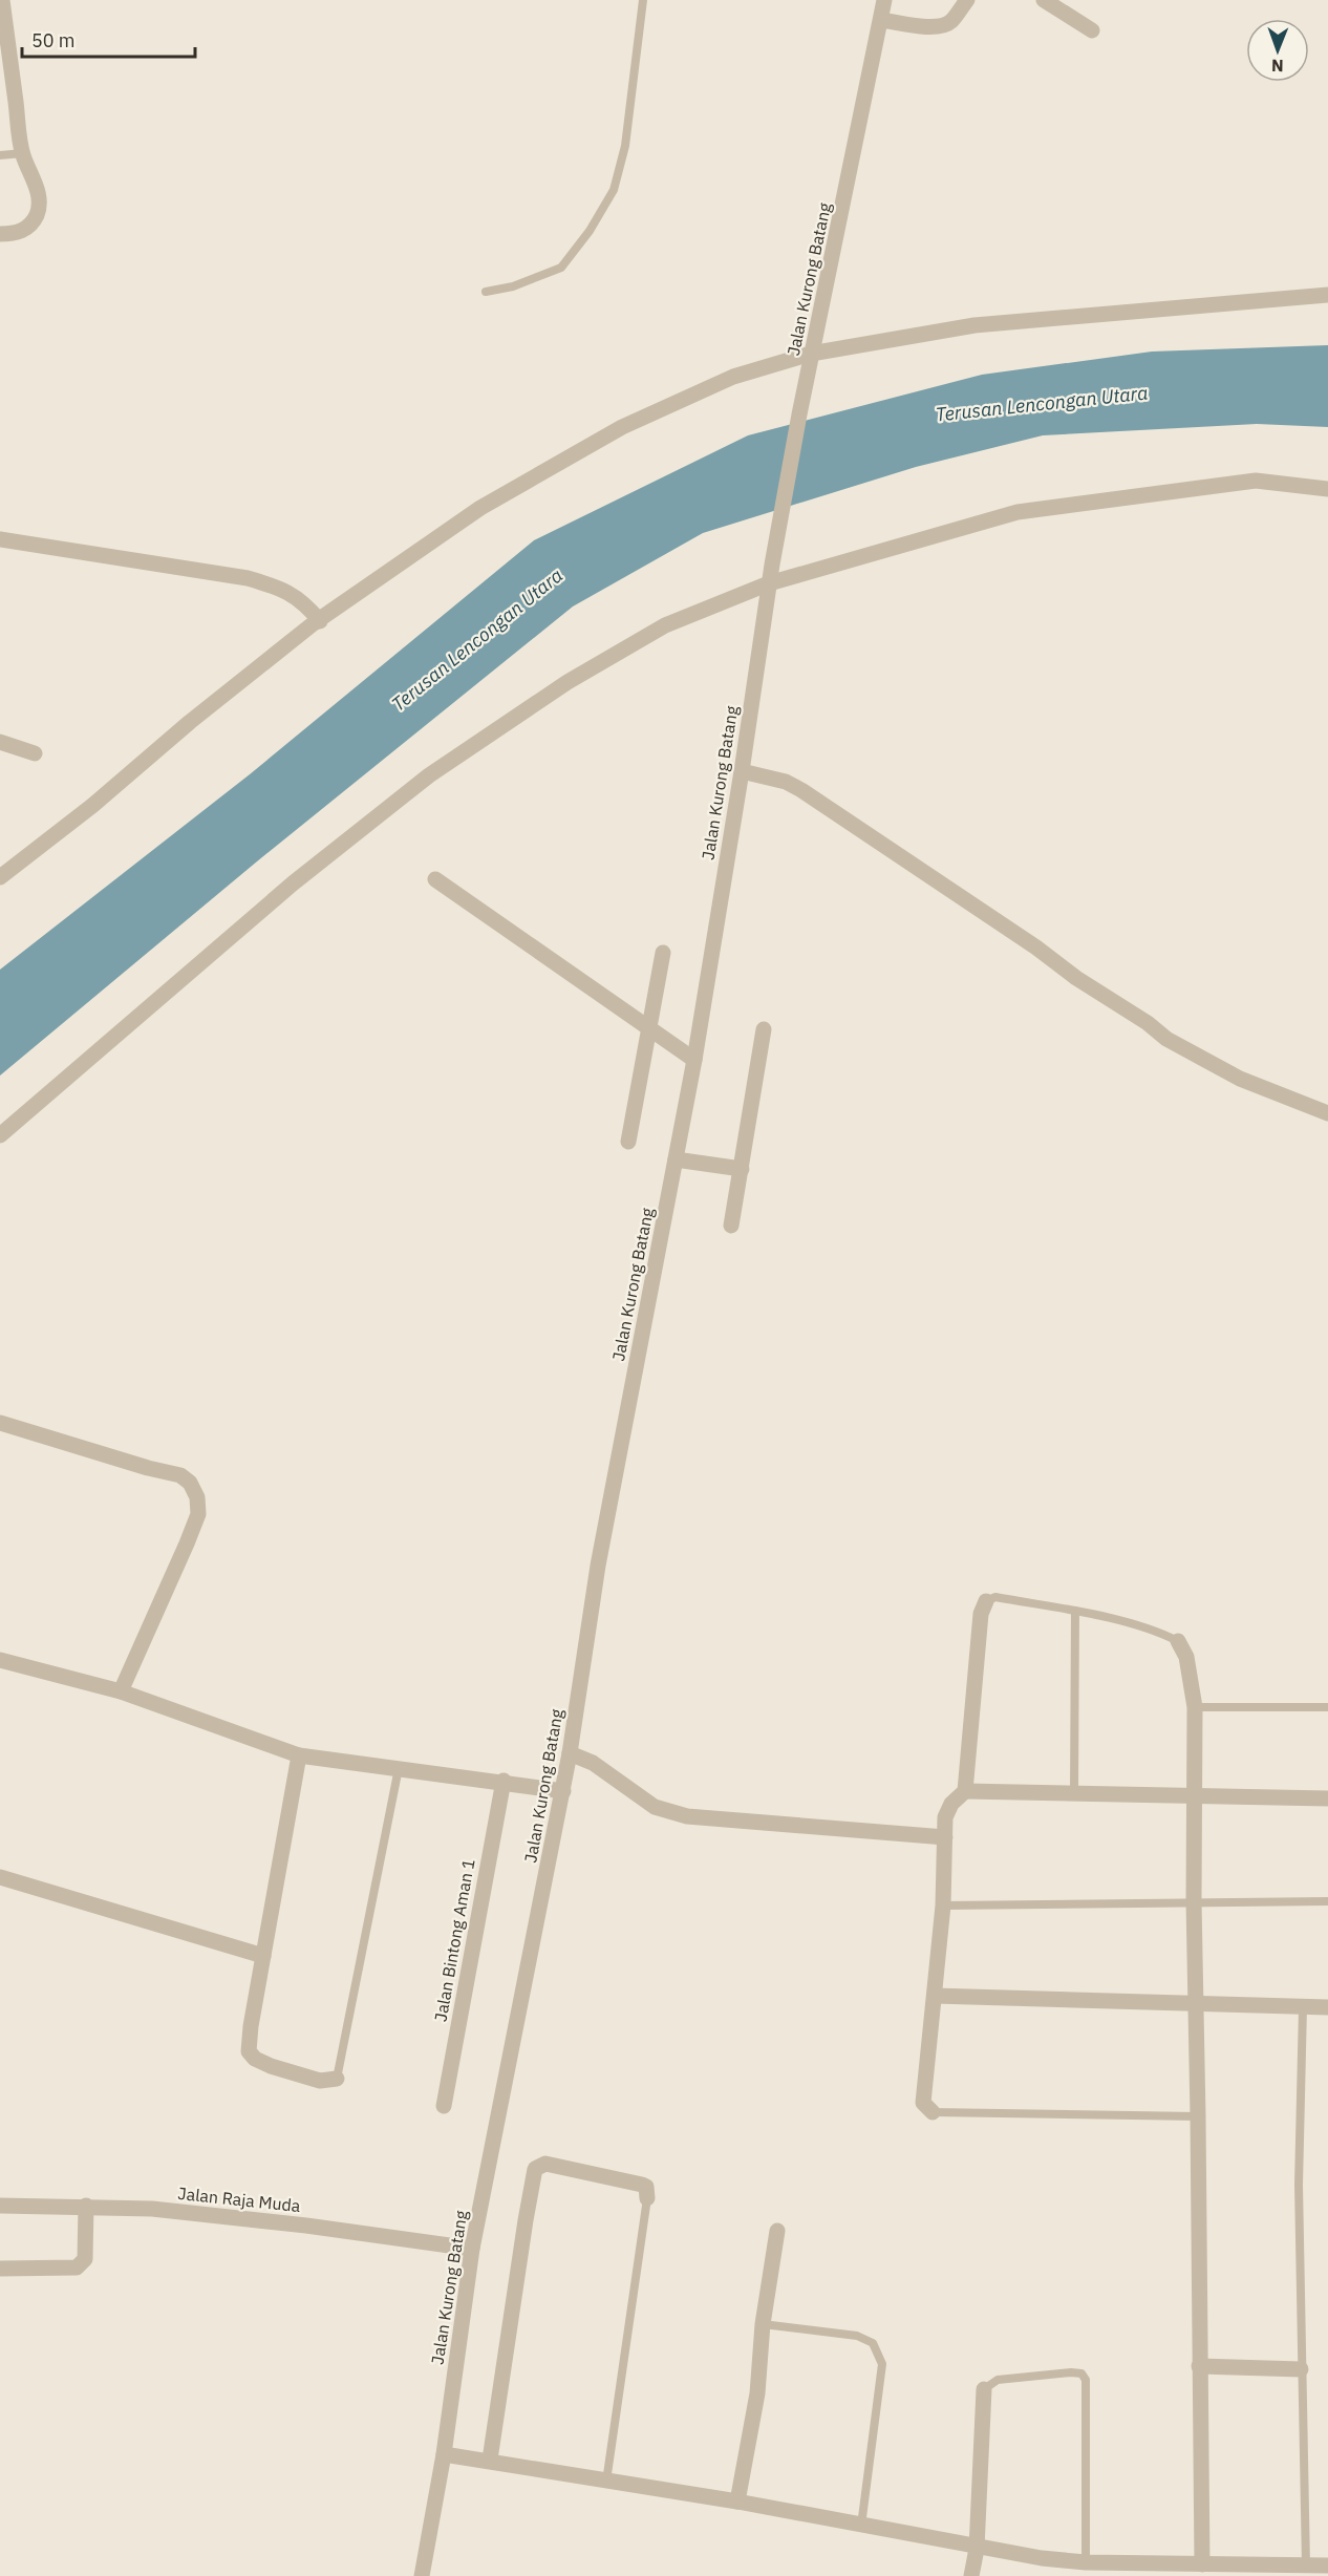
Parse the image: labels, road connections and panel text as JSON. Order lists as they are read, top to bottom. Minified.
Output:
{"streets":{"street":["Jalan Kurong Batang","Jalan Bintong Aman 1","Jalan Raja Muda"]},"crossings":[["Jalan Kurong Batang","Jalan Raja Muda"]],"water":["Terusan Lencongan Utara"],"scale_bar":"50 m","north":"bottom"}
